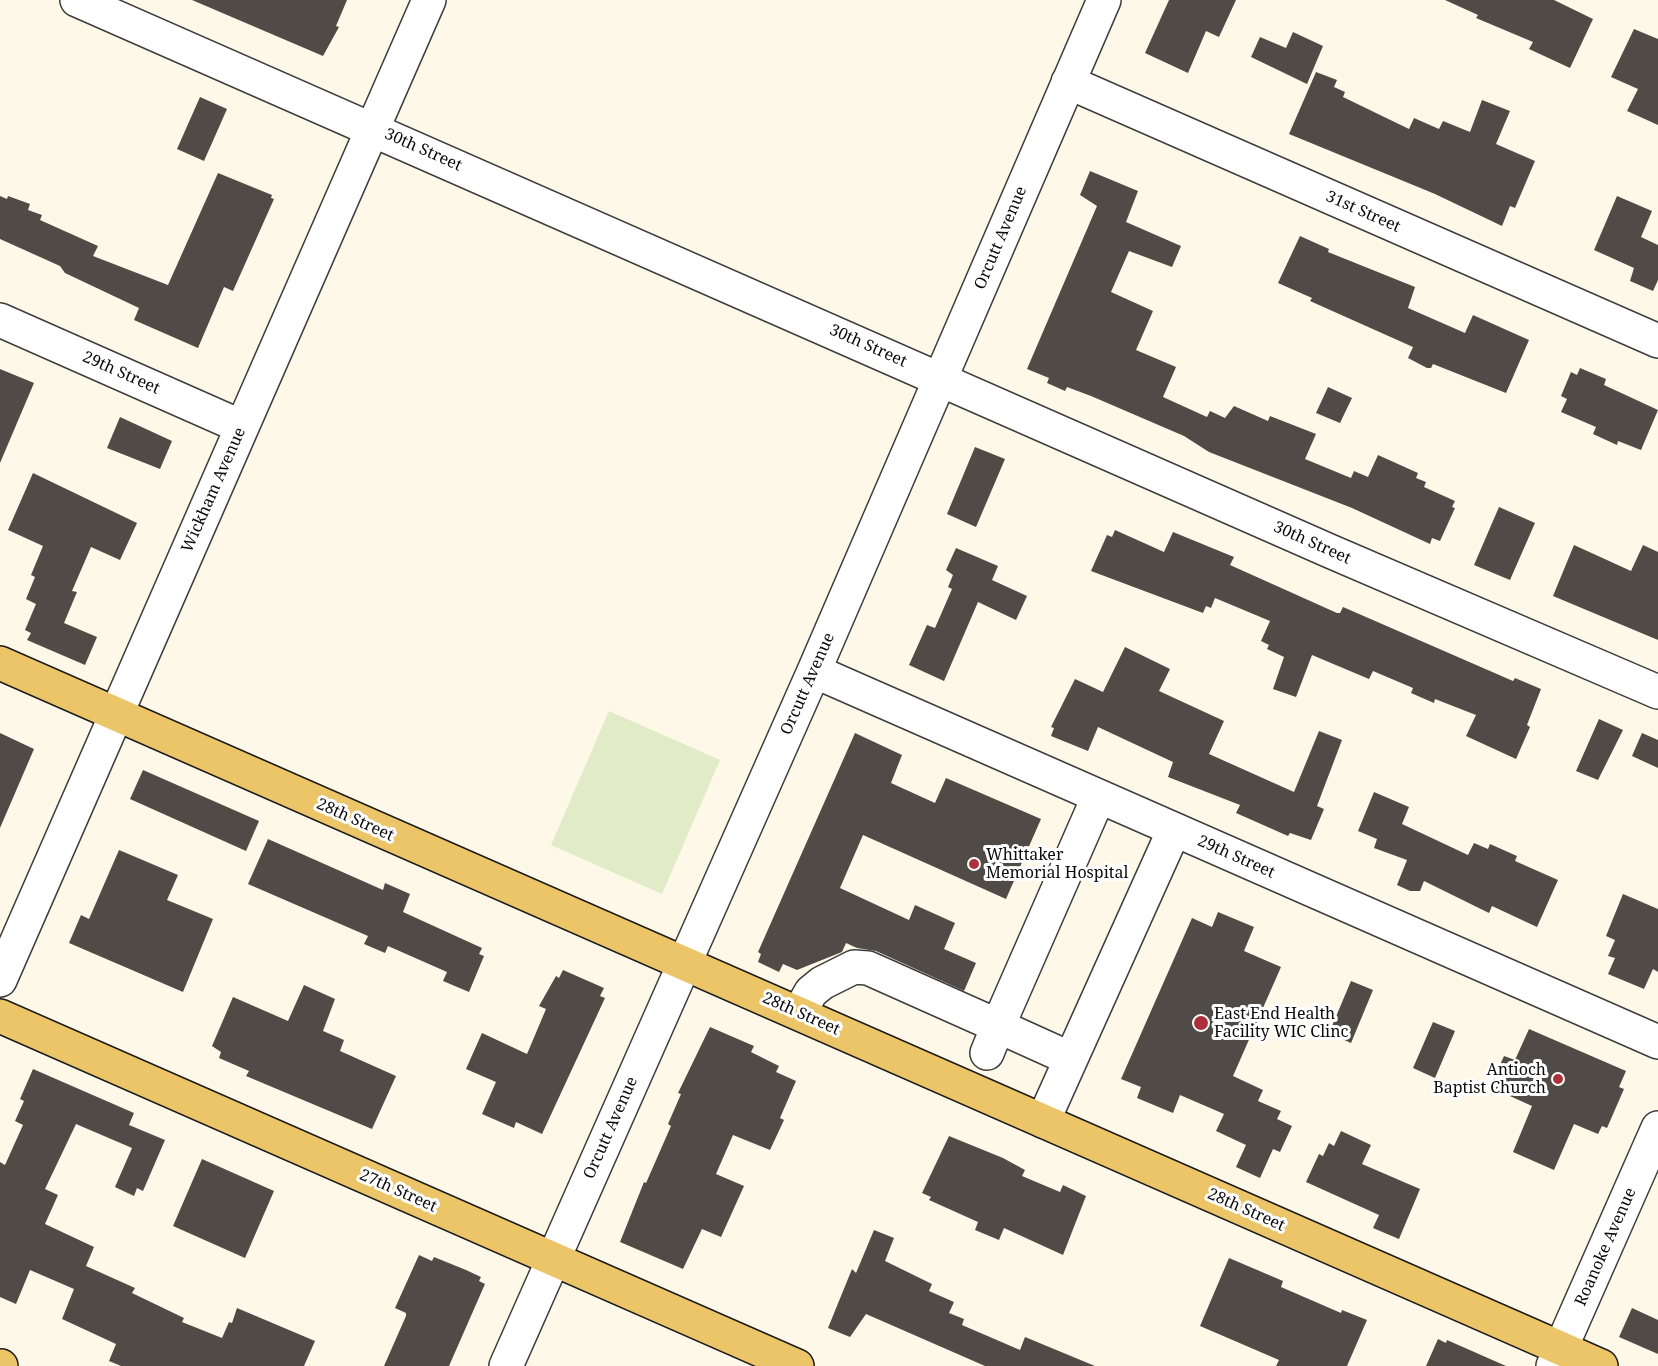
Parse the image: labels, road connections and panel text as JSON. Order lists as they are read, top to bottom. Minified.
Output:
{"streets":{"main road":["28th Street","27th Street"],"street":["30th Street","31st Street","Orcutt Avenue","29th Street","Wickham Avenue","Roanoke Avenue"]},"crossings":[["30th Street","Orcutt Avenue"],["30th Street","Wickham Avenue"],["31st Street","Orcutt Avenue"],["Orcutt Avenue","29th Street"],["Orcutt Avenue","28th Street"],["Orcutt Avenue","27th Street"],["29th Street","Wickham Avenue"],["Wickham Avenue","28th Street"],["28th Street","Roanoke Avenue"]],"places":["Whittaker Memorial Hospital","East End Health Facility WIC Clinc","Antioch Baptist Church"]}
